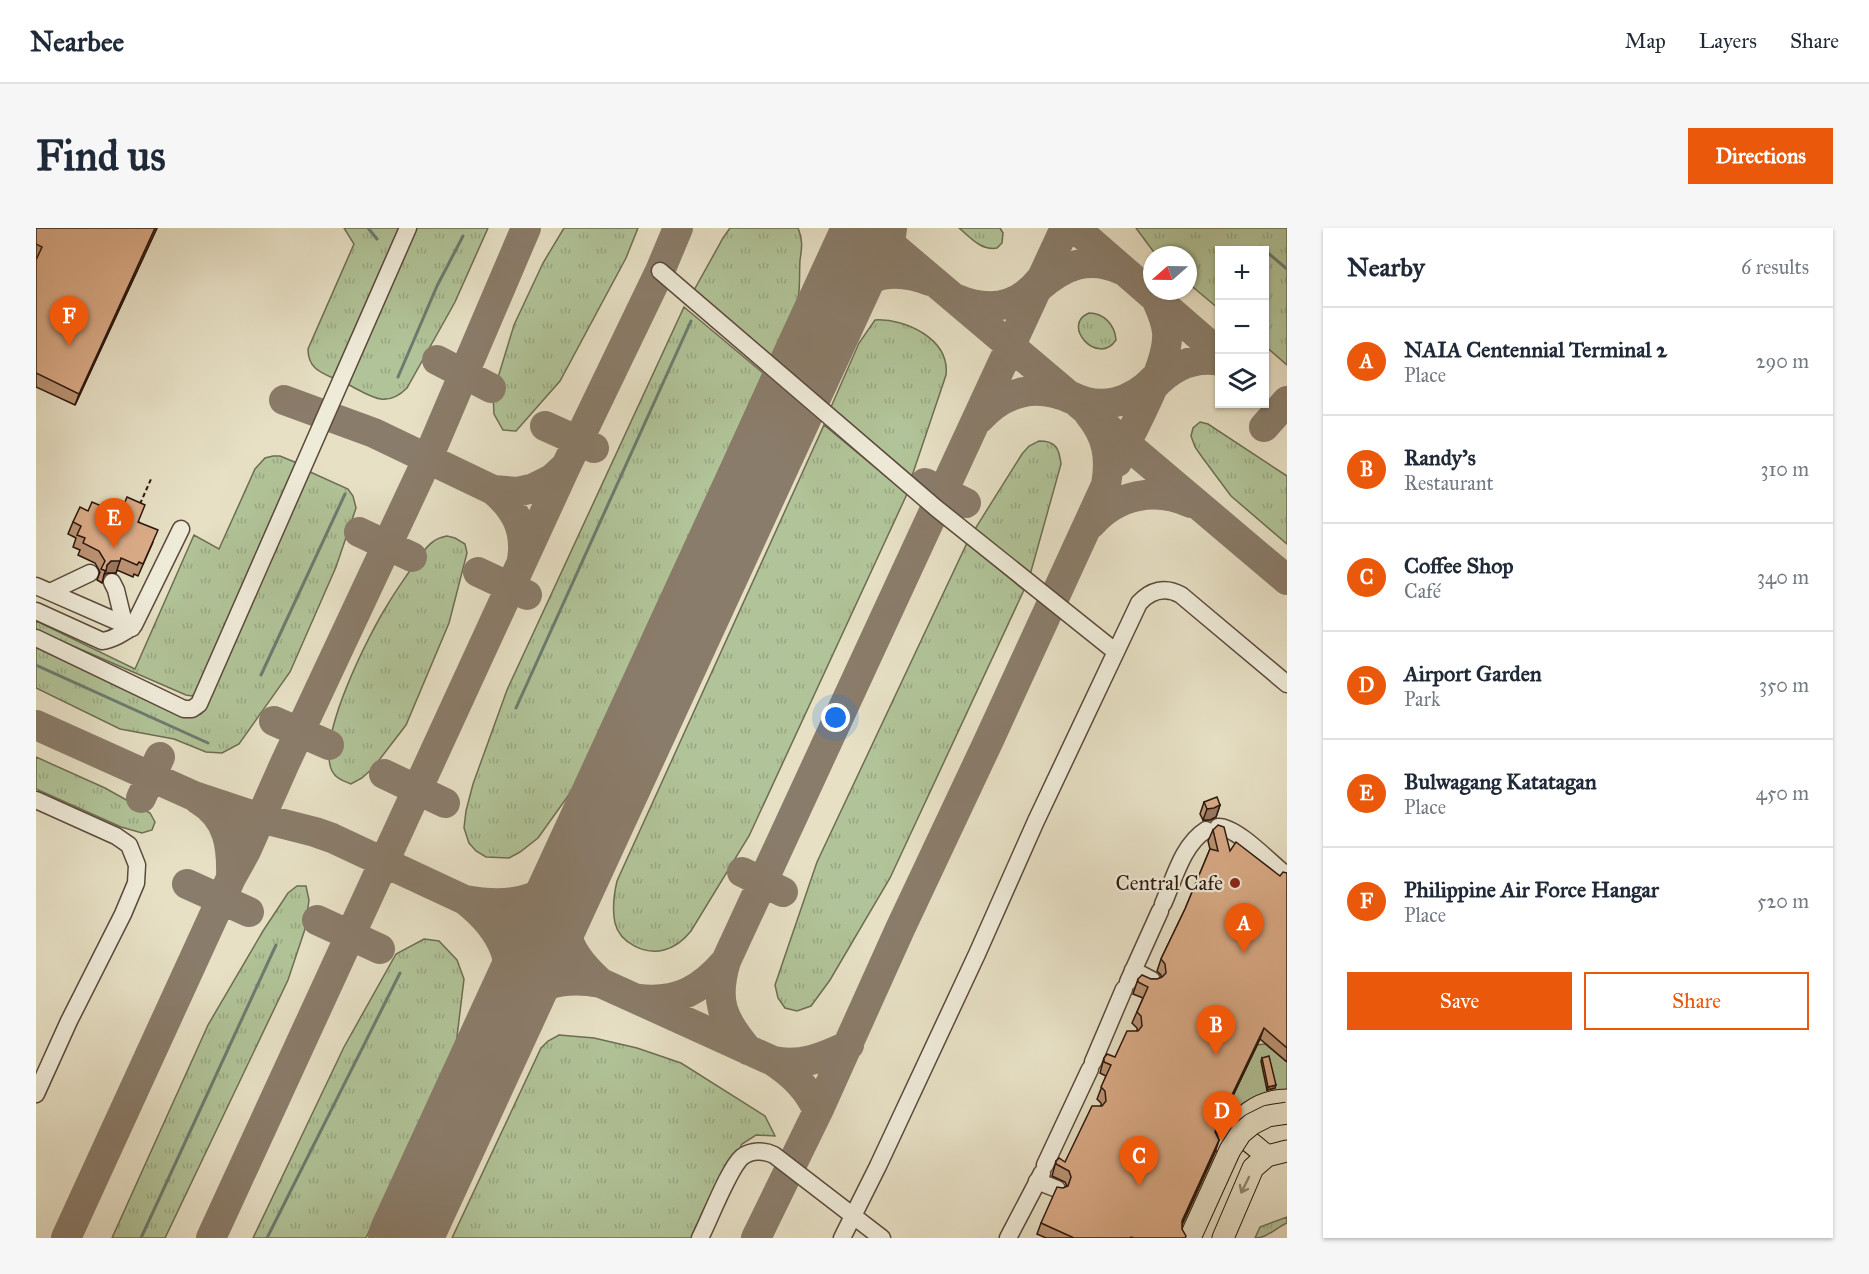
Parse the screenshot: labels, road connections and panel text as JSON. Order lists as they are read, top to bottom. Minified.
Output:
{"places":["Central Cafe"],"north":"left","page":{"header":"Nearbee","nav":["Map","Layers","Share"],"buttons":["Directions",["Save","Share"]],"title":"Find us","heading":["Nearby","6 results"],"map_buttons":["+","−"],"pins":["F","E","A","B","D","C"],"list":[{"mark":"A","name":"NAIA Centennial Terminal 2","note":"Place","value":"290 m"},{"mark":"B","name":"Randy's","note":"Restaurant","value":"310 m"},{"mark":"C","name":"Coffee Shop","note":"Café","value":"340 m"},{"mark":"D","name":"Airport Garden","note":"Park","value":"350 m"},{"mark":"E","name":"Bulwagang Katatagan","note":"Place","value":"450 m"},{"mark":"F","name":"Philippine Air Force Hangar","note":"Place","value":"520 m"}]}}
